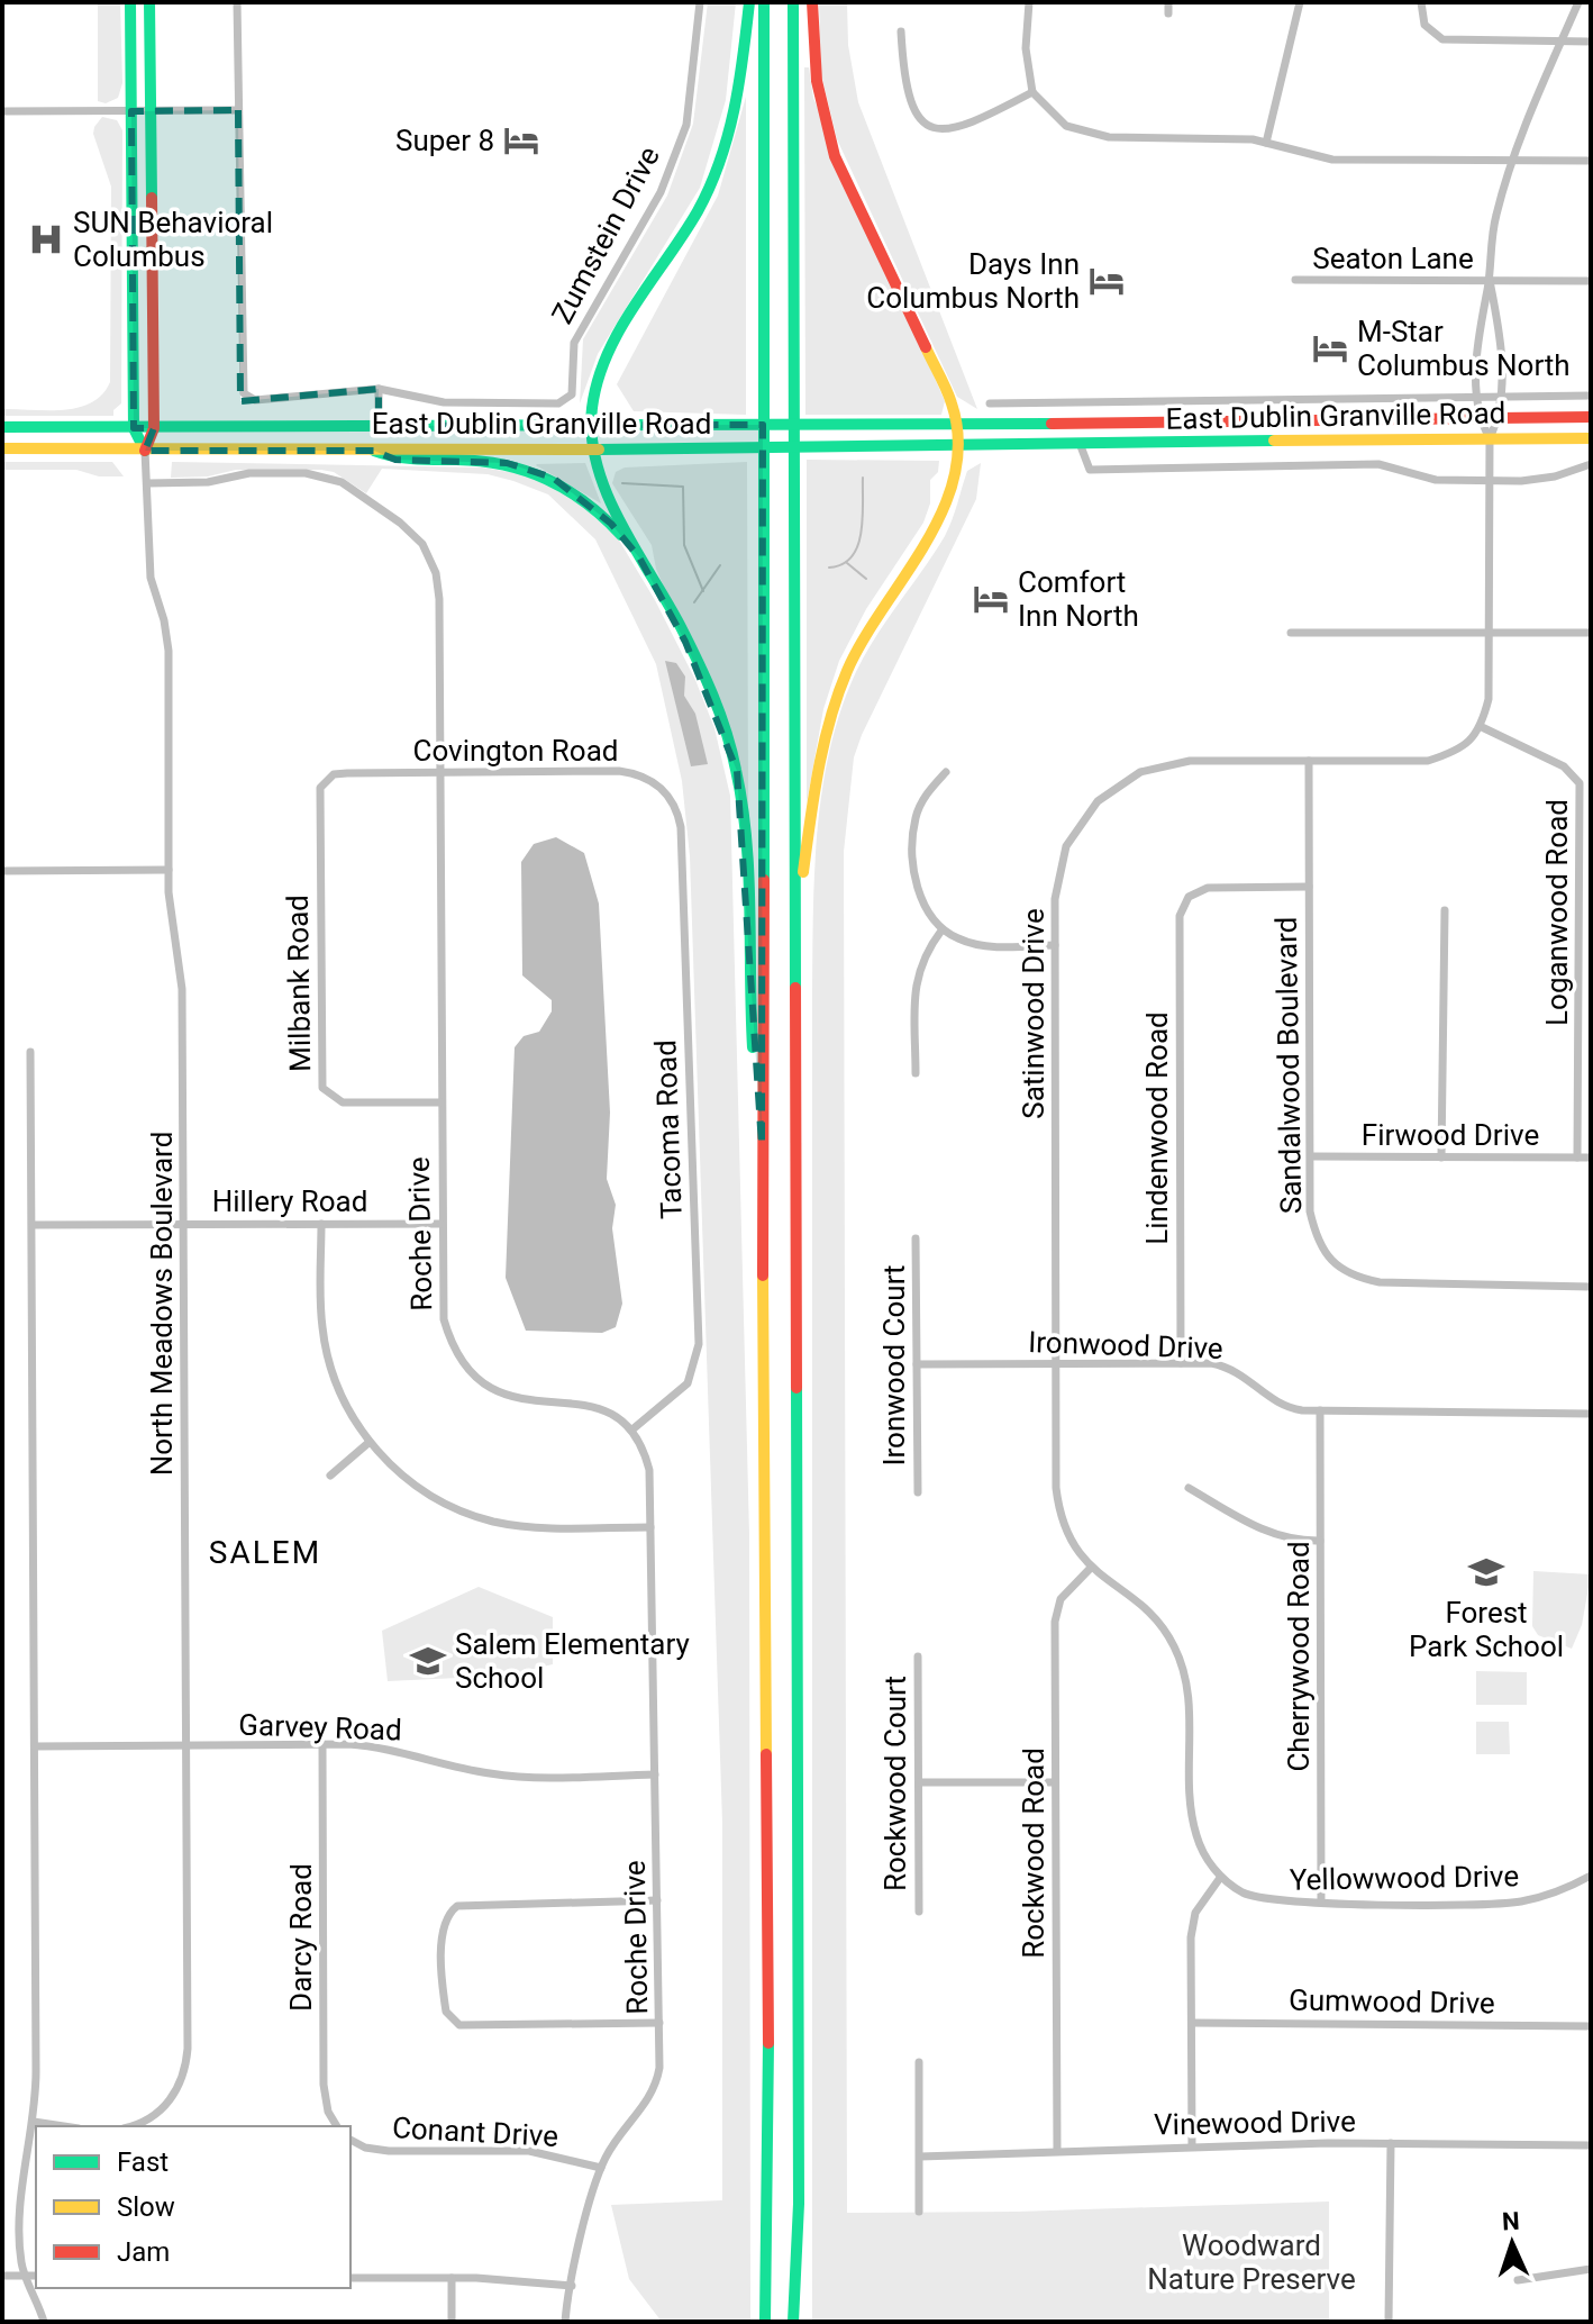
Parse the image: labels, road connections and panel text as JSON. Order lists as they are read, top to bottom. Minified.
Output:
{"streets":{"main road":["East Dublin Granville Road"],"street":["Zumstein Drive","Seaton Lane","Covington Road","Loganwood Road","Milbank Road","Satinwood Drive","Sandalwood Boulevard","Lindenwood Road","Tacoma Road","Firwood Drive","Hillery Road","Roche Drive","North Meadows Boulevard","Ironwood Drive","Ironwood Court","Cherrywood Road","Garvey Road","Rockwood Court","Rockwood Road","Yellowwood Drive","Darcy Road","Gumwood Drive","Vinewood Drive","Conant Drive"]},"crossings":[["Zumstein Drive","East Dublin Granville Road"],["East Dublin Granville Road","North Meadows Boulevard"],["Covington Road","Milbank Road"],["Covington Road","Tacoma Road"],["Covington Road","Roche Drive"],["Loganwood Road","Satinwood Drive"],["Loganwood Road","Firwood Drive"],["Milbank Road","Roche Drive"],["Satinwood Drive","Sandalwood Boulevard"],["Satinwood Drive","Ironwood Drive"],["Satinwood Drive","Rockwood Road"],["Satinwood Drive","Yellowwood Drive"],["Sandalwood Boulevard","Lindenwood Road"],["Sandalwood Boulevard","Firwood Drive"],["Lindenwood Road","Ironwood Drive"],["Tacoma Road","Roche Drive"],["Hillery Road","Roche Drive"],["Hillery Road","North Meadows Boulevard"],["Roche Drive","North Meadows Boulevard"],["Roche Drive","Garvey Road"],["Roche Drive","Conant Drive"],["North Meadows Boulevard","Garvey Road"],["Ironwood Drive","Ironwood Court"],["Ironwood Drive","Cherrywood Road"],["Cherrywood Road","Yellowwood Drive"],["Garvey Road","Darcy Road"],["Rockwood Road","Vinewood Drive"]],"districts":["SALEM"],"parks":["Woodward Nature Preserve"],"places":{"hotel":["Super 8","Days Inn Columbus North","M-Star Columbus North","Comfort Inn North"],"hospital":["SUN Behavioral Columbus"],"school or university":["Forest Park School","Salem Elementary School"]},"legend":["Fast","Slow","Jam"],"north":"top"}
